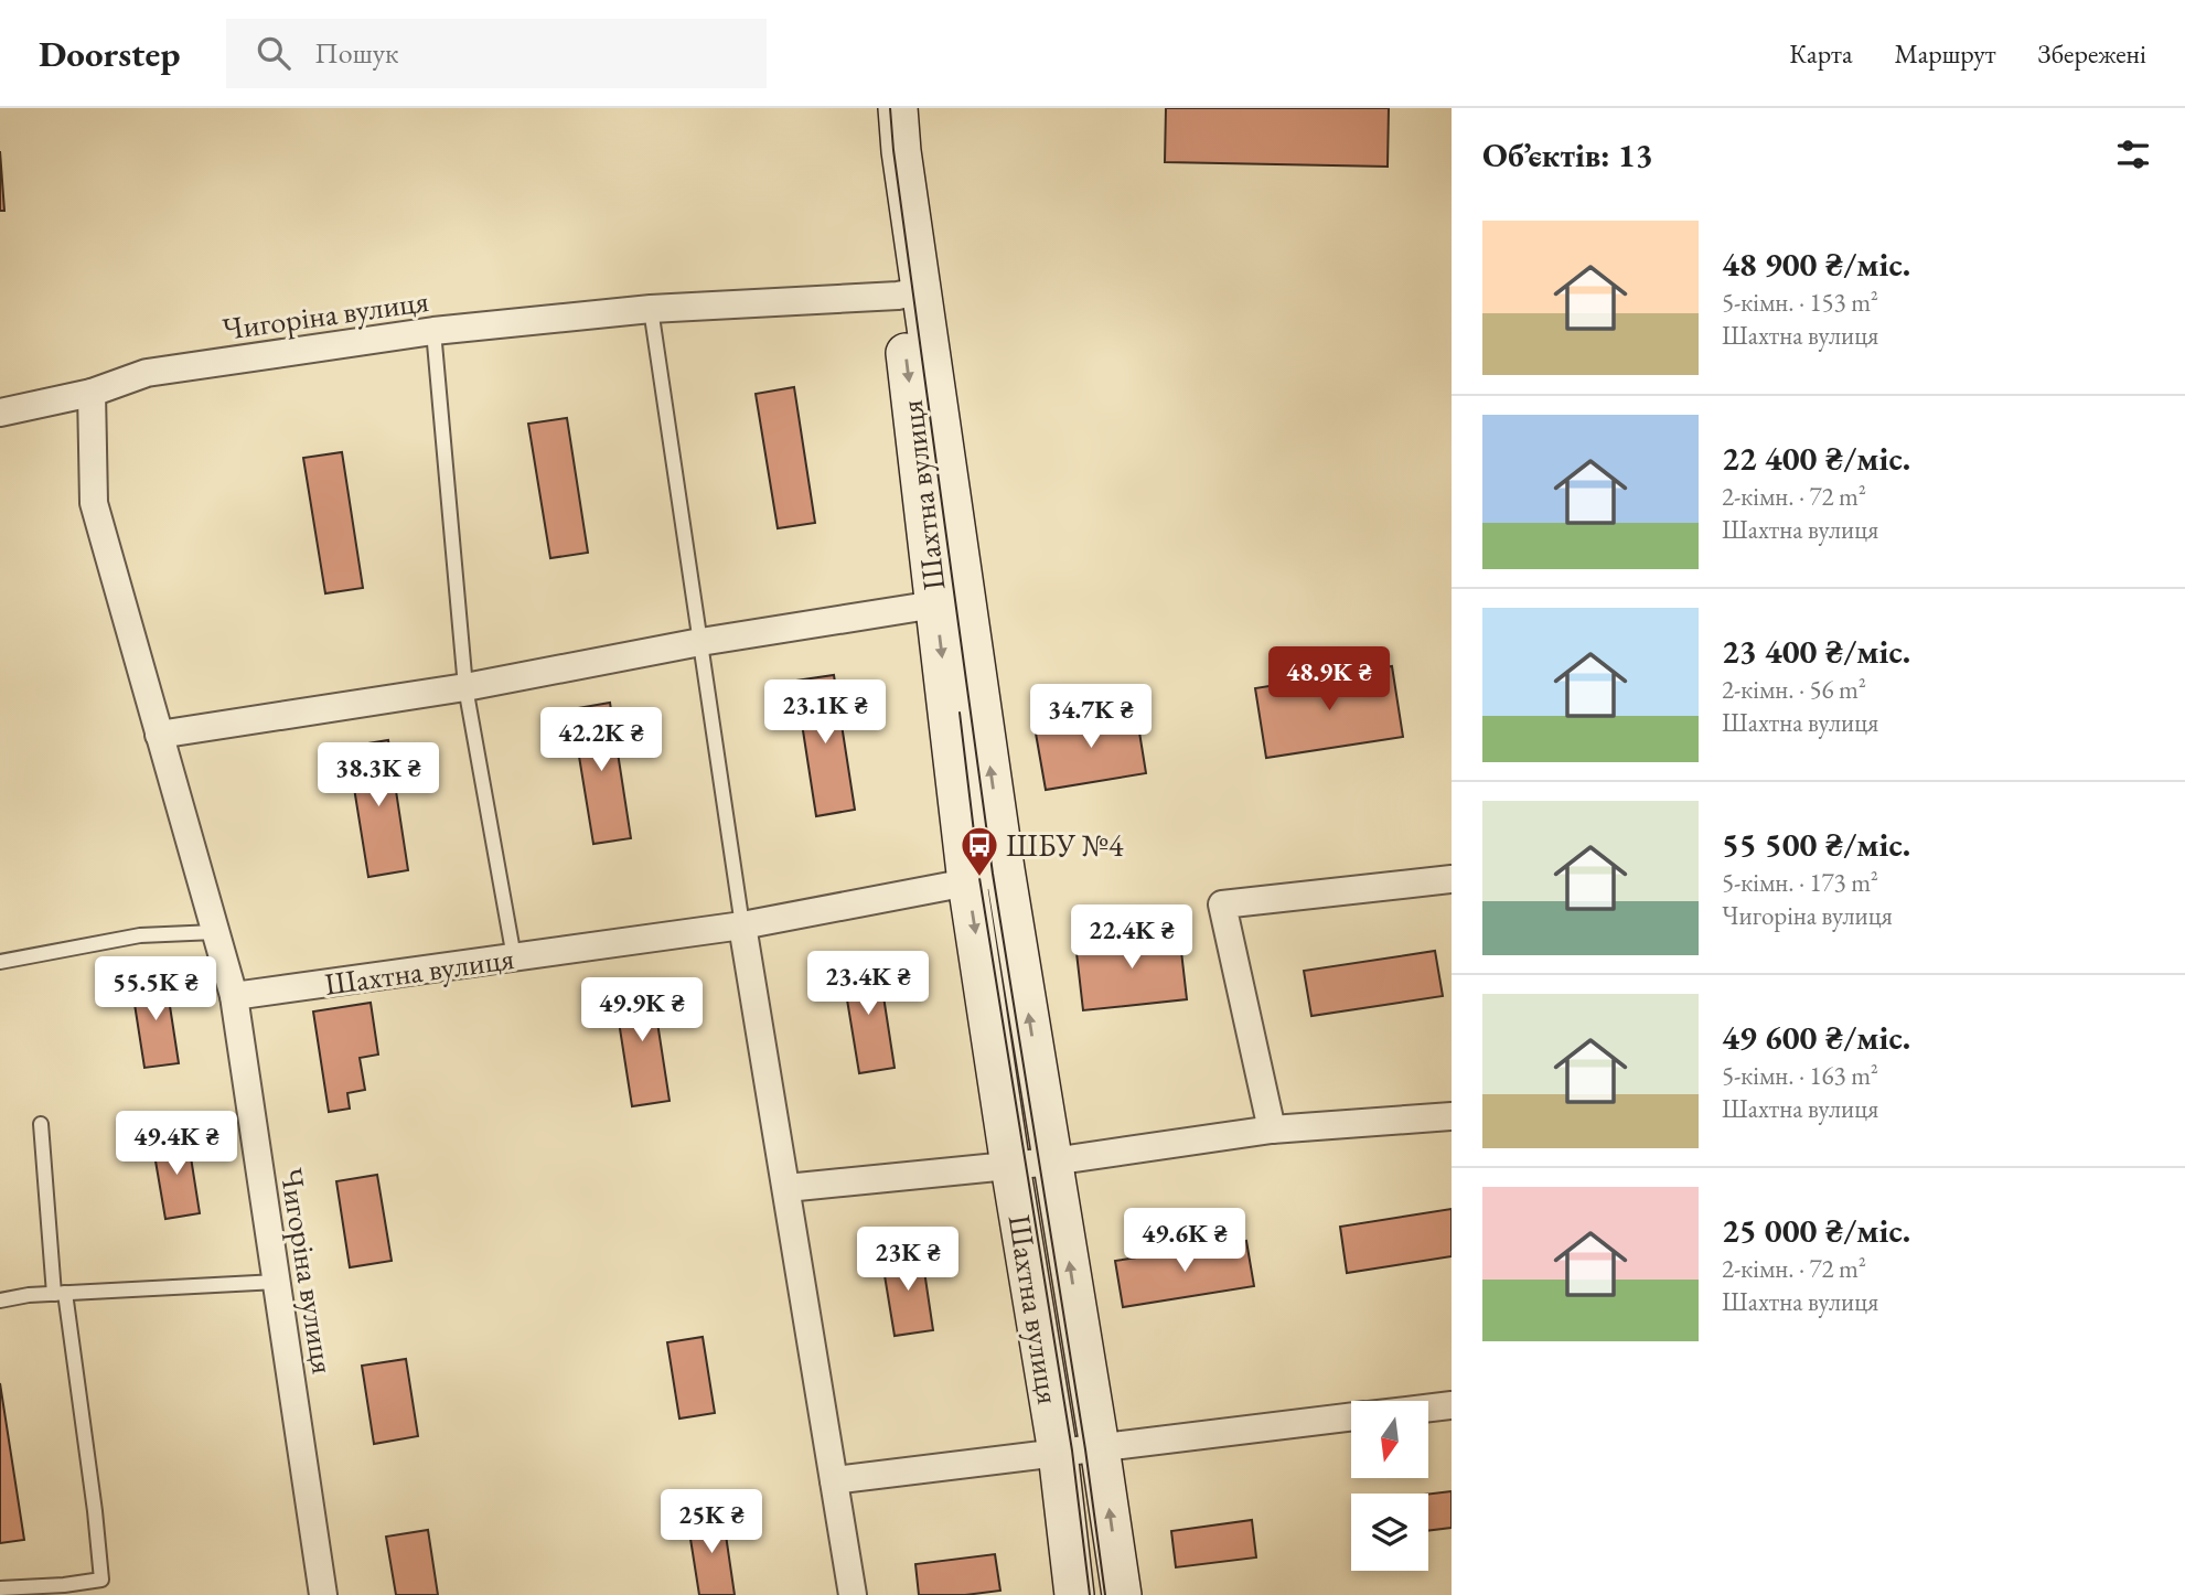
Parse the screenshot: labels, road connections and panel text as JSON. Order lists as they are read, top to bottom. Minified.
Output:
{"streets":{"main road":["Шахтна вулиця"],"street":["Чигоріна вулиця"]},"crossings":[["Чигоріна вулиця","Шахтна вулиця"]],"places":{"bus stop":["ШБУ №4"]},"north":"bottom","page":{"header":"Doorstep","search":"Пошук","nav":["Карта","Маршрут","Збережені"],"heading":"Об’єктів: 13","list":[{"name":"48 900 ₴/міс.","note":"5-кімн. · 153 m² · Шахтна вулиця"},{"name":"22 400 ₴/міс.","note":"2-кімн. · 72 m² · Шахтна вулиця"},{"name":"23 400 ₴/міс.","note":"2-кімн. · 56 m² · Шахтна вулиця"},{"name":"55 500 ₴/міс.","note":"5-кімн. · 173 m² · Чигоріна вулиця"},{"name":"49 600 ₴/міс.","note":"5-кімн. · 163 m² · Шахтна вулиця"},{"name":"25 000 ₴/міс.","note":"2-кімн. · 72 m² · Шахтна вулиця"}],"price":["48.9K ₴","23.1K ₴","34.7K ₴","42.2K ₴","38.3K ₴","22.4K ₴","23.4K ₴","55.5K ₴","49.9K ₴","49.4K ₴","49.6K ₴","23K ₴","25K ₴"]}}
